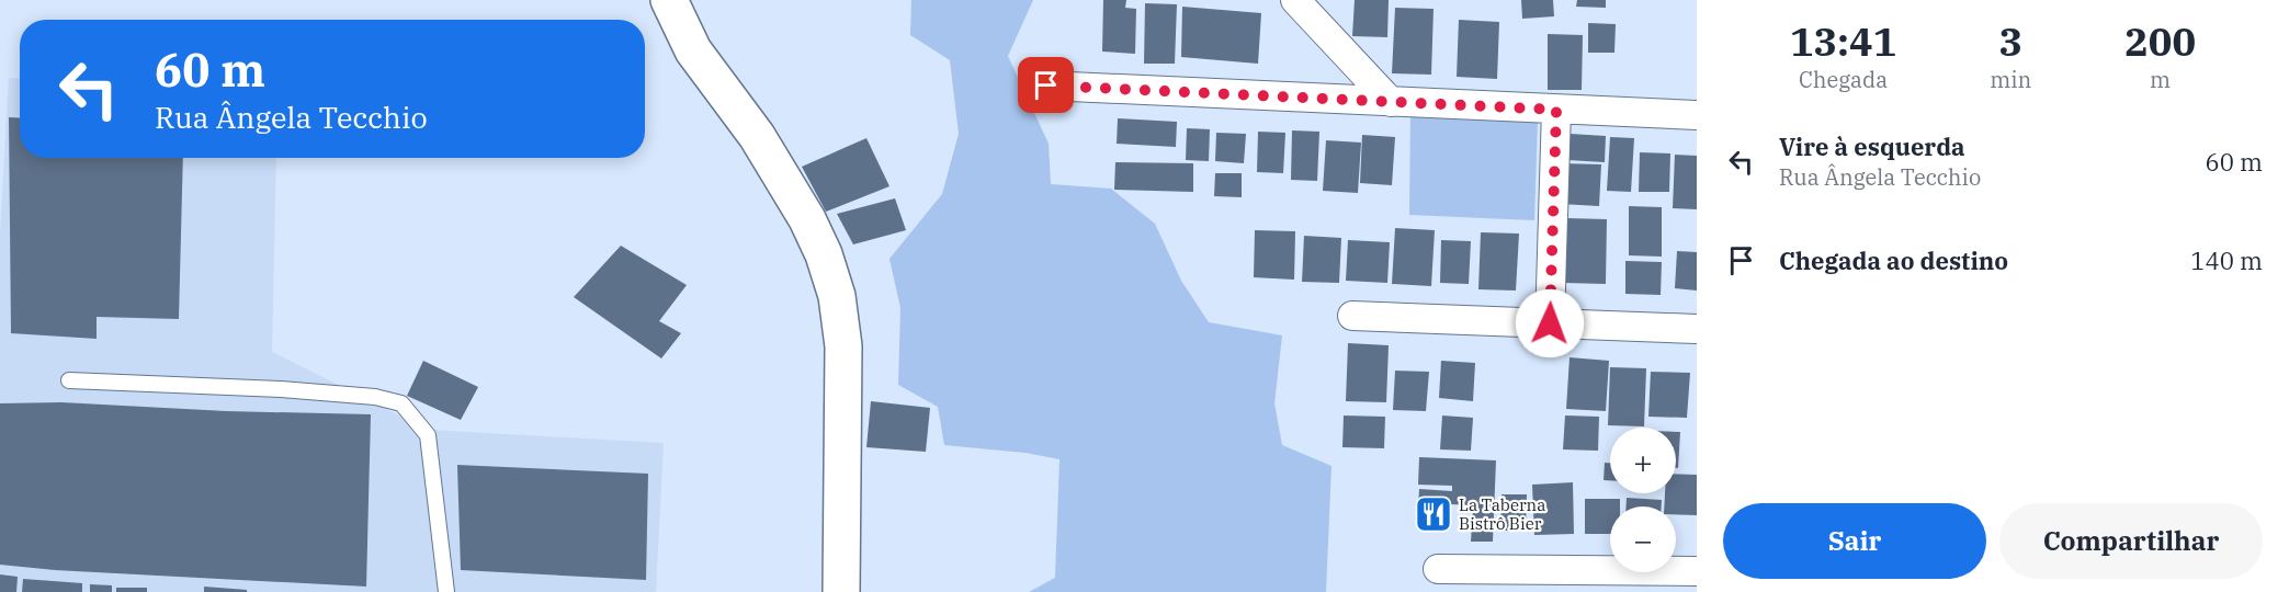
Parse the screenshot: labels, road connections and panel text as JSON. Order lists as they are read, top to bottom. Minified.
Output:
{"places":{"restaurant":["La Taberna Bistrô Bier"]},"page":{"eta":["13:41","Chegada","3","min","200","m"],"turn":["60 m","Rua Ângela Tecchio"],"list":[{"name":"Vire à esquerda","note":"Rua Ângela Tecchio","value":"60 m"},{"name":"Chegada ao destino","value":"140 m"}],"map_buttons":["+","−"],"buttons":["Sair","Compartilhar"]}}
